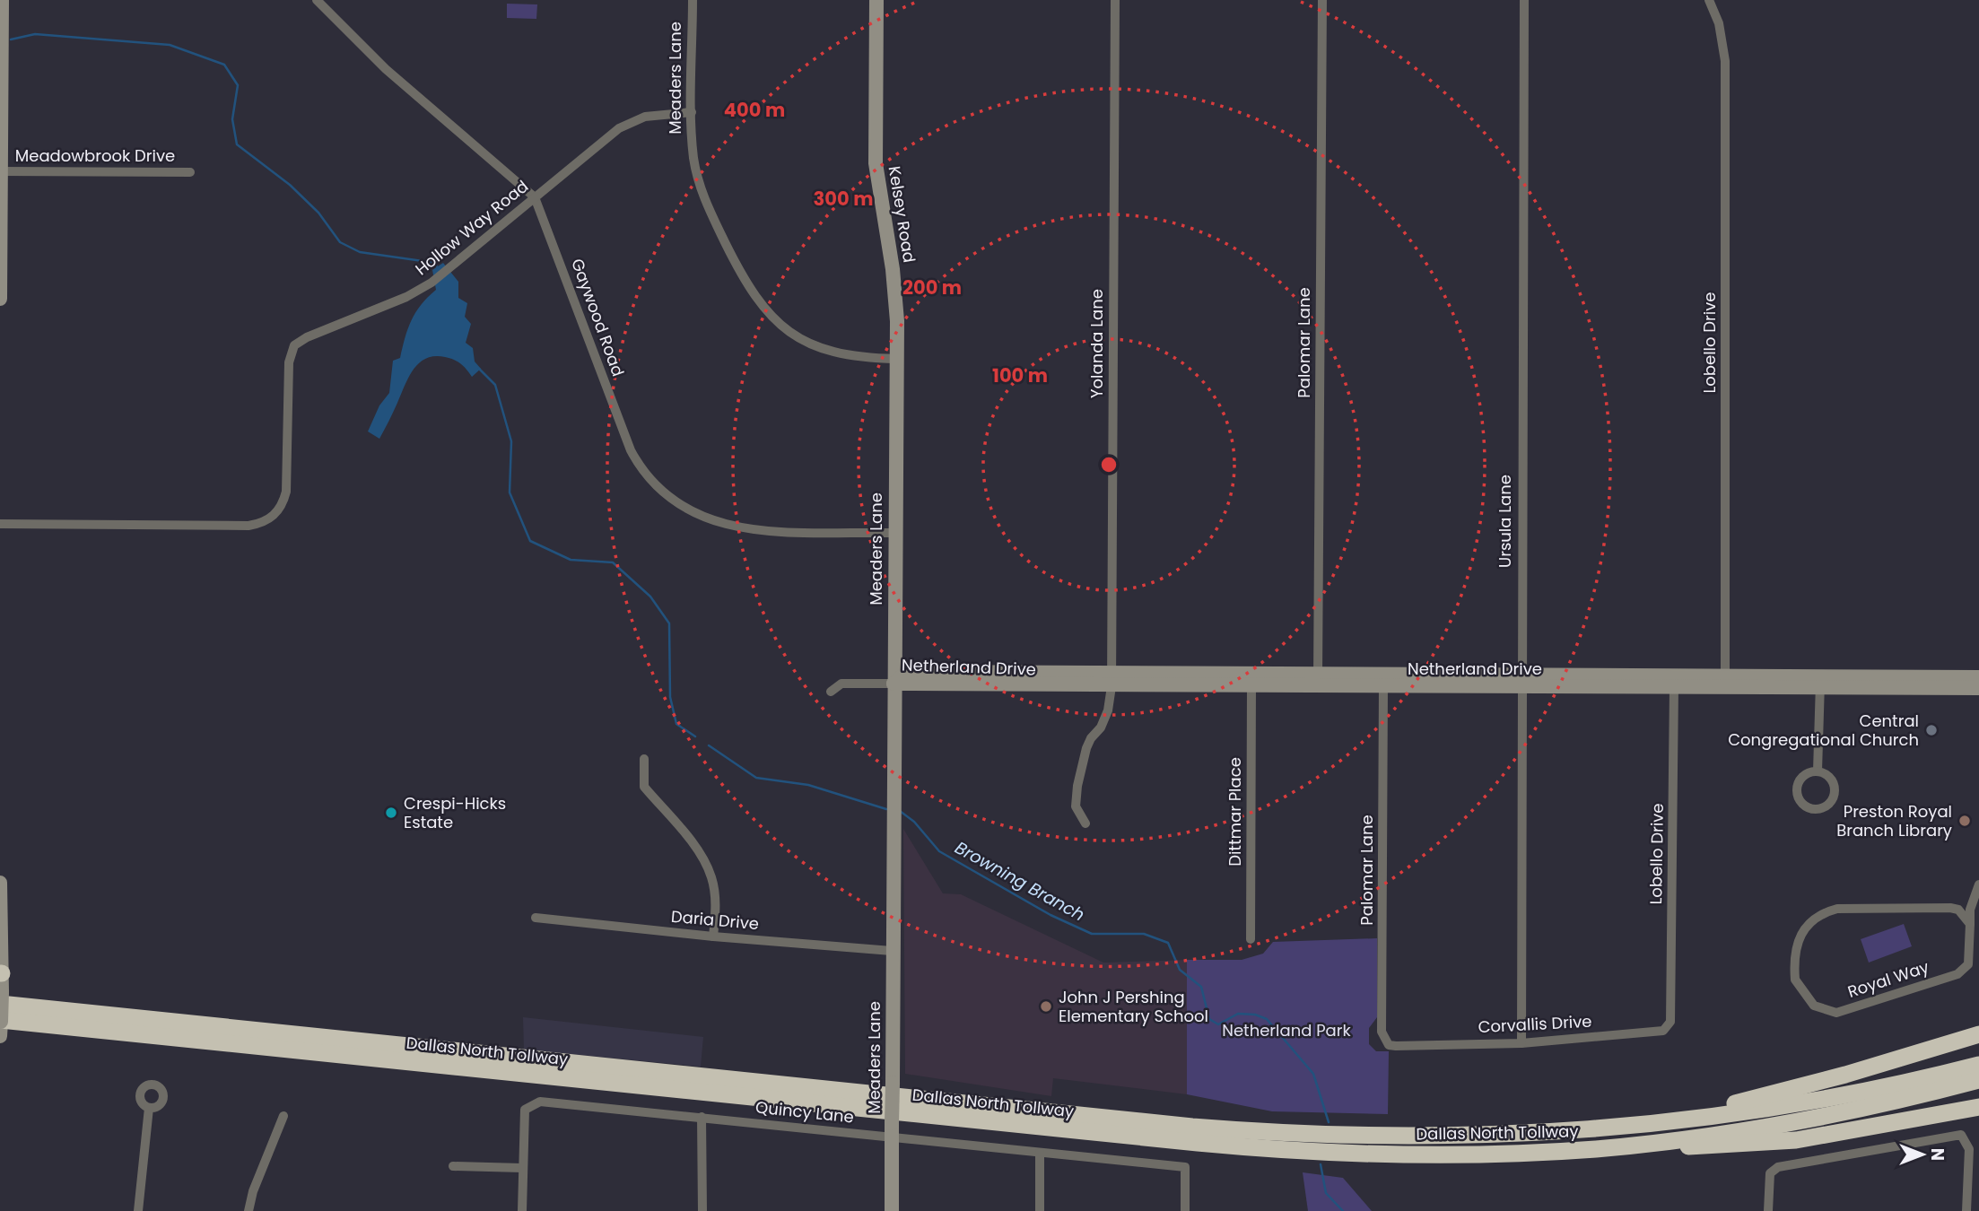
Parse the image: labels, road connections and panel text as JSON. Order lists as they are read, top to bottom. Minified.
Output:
{"streets":{"highway":["Dallas North Tollway"],"street":["Meaders Lane","Meadowbrook Drive","Kelsey Road","Hollow Way Road","Gaywood Road","Palomar Lane","Lobello Drive","Yolanda Lane","Ursula Lane","Netherland Drive","Dittmar Place","Daria Drive","Royal Way","Corvallis Drive","Quincy Lane"]},"crossings":[["Meaders Lane","Kelsey Road"],["Meaders Lane","Hollow Way Road"],["Meaders Lane","Gaywood Road"],["Meaders Lane","Netherland Drive"],["Meaders Lane","Daria Drive"],["Meaders Lane","Quincy Lane"],["Hollow Way Road","Gaywood Road"],["Palomar Lane","Netherland Drive"],["Palomar Lane","Corvallis Drive"],["Lobello Drive","Netherland Drive"],["Lobello Drive","Corvallis Drive"],["Yolanda Lane","Netherland Drive"],["Ursula Lane","Netherland Drive"],["Ursula Lane","Corvallis Drive"],["Netherland Drive","Dittmar Place"]],"water":["Browning Branch"],"parks":["Netherland Park"],"places":["Central Congregational Church","Crespi-Hicks Estate","Preston Royal Branch Library","John J Pershing Elementary School"],"north":"right","rings":["400 m","300 m","200 m","100 m"]}
